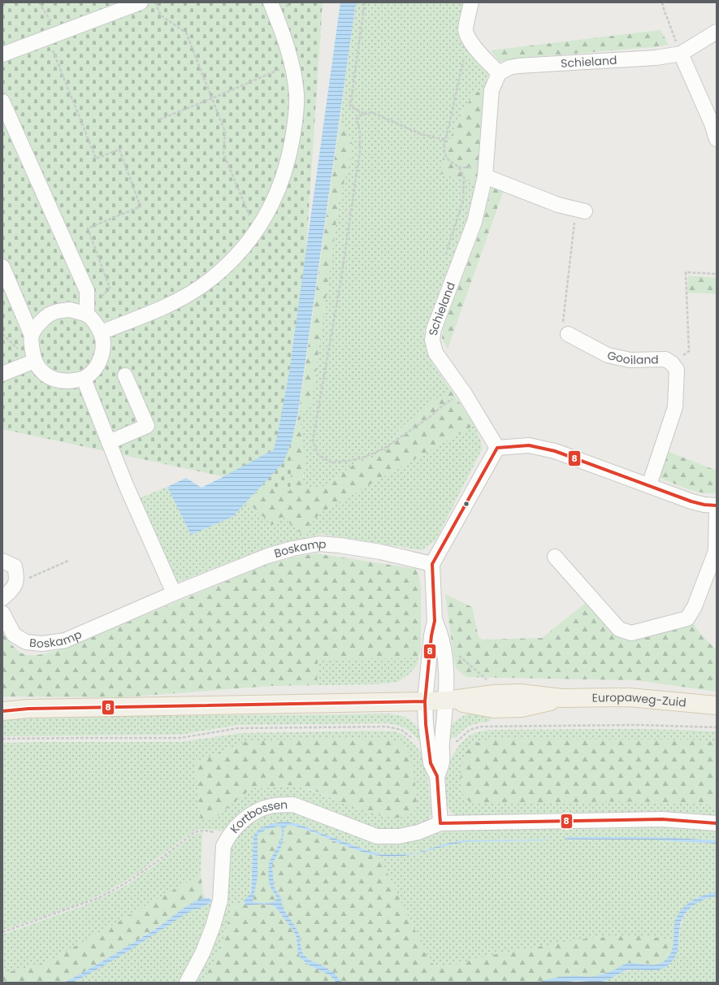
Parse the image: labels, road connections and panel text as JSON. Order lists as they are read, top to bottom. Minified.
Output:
{"streets":{"main road":["Europaweg-Zuid"],"street":["Schieland","Gooiland","Boskamp","Kortbossen"]},"lines":["transit line 8"]}
